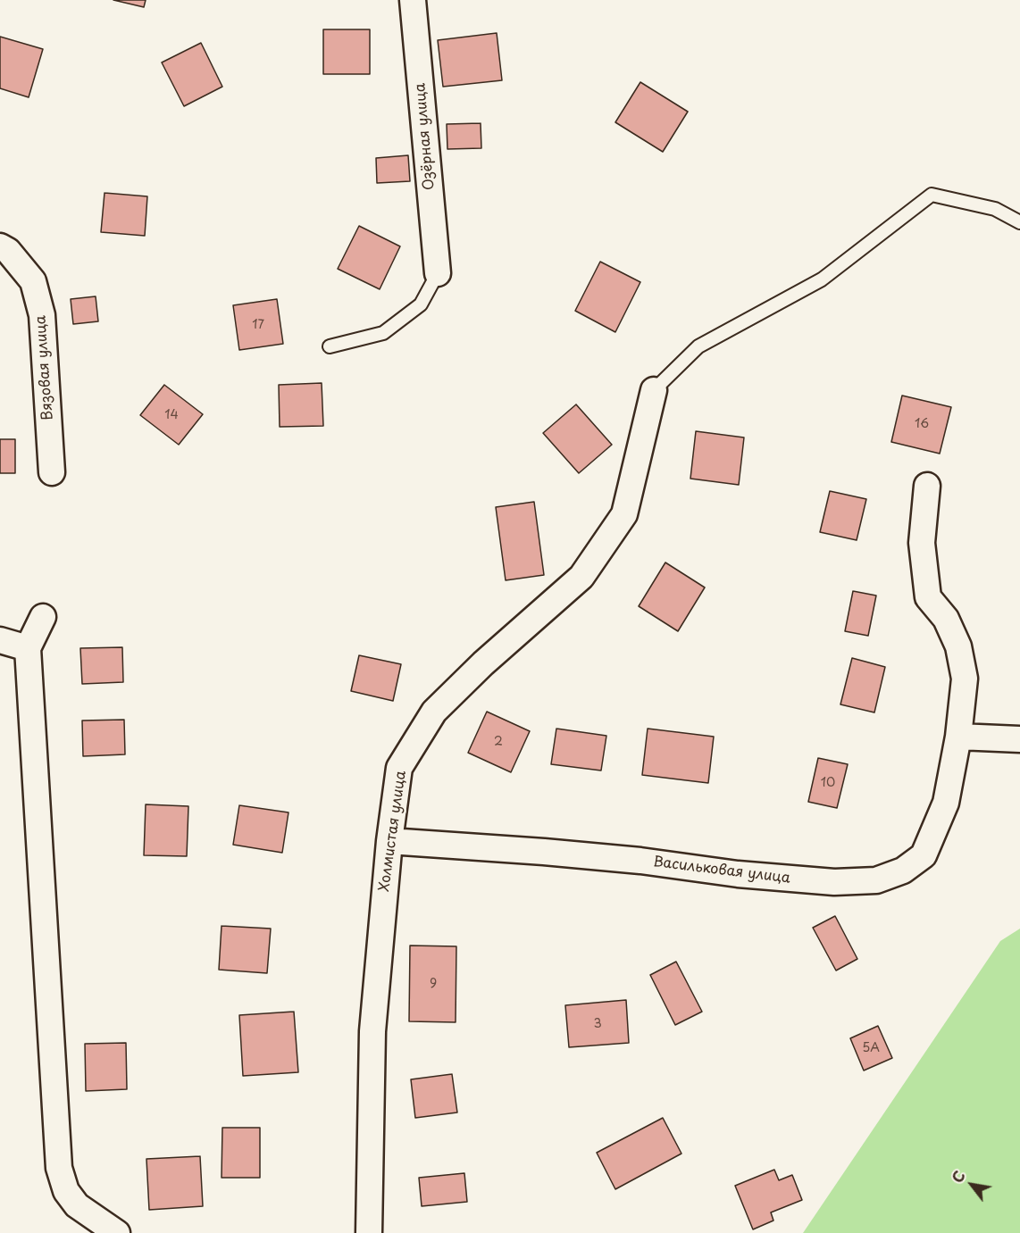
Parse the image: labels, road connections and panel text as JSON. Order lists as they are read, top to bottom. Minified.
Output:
{"streets":{"street":["Озёрная улица","Вязовая улица","Холмистая улица","Васильковая улица"]},"crossings":[["Холмистая улица","Васильковая улица"]],"house_numbers":["17","14","16","2","10","9","3","5А"],"north":"top left"}
